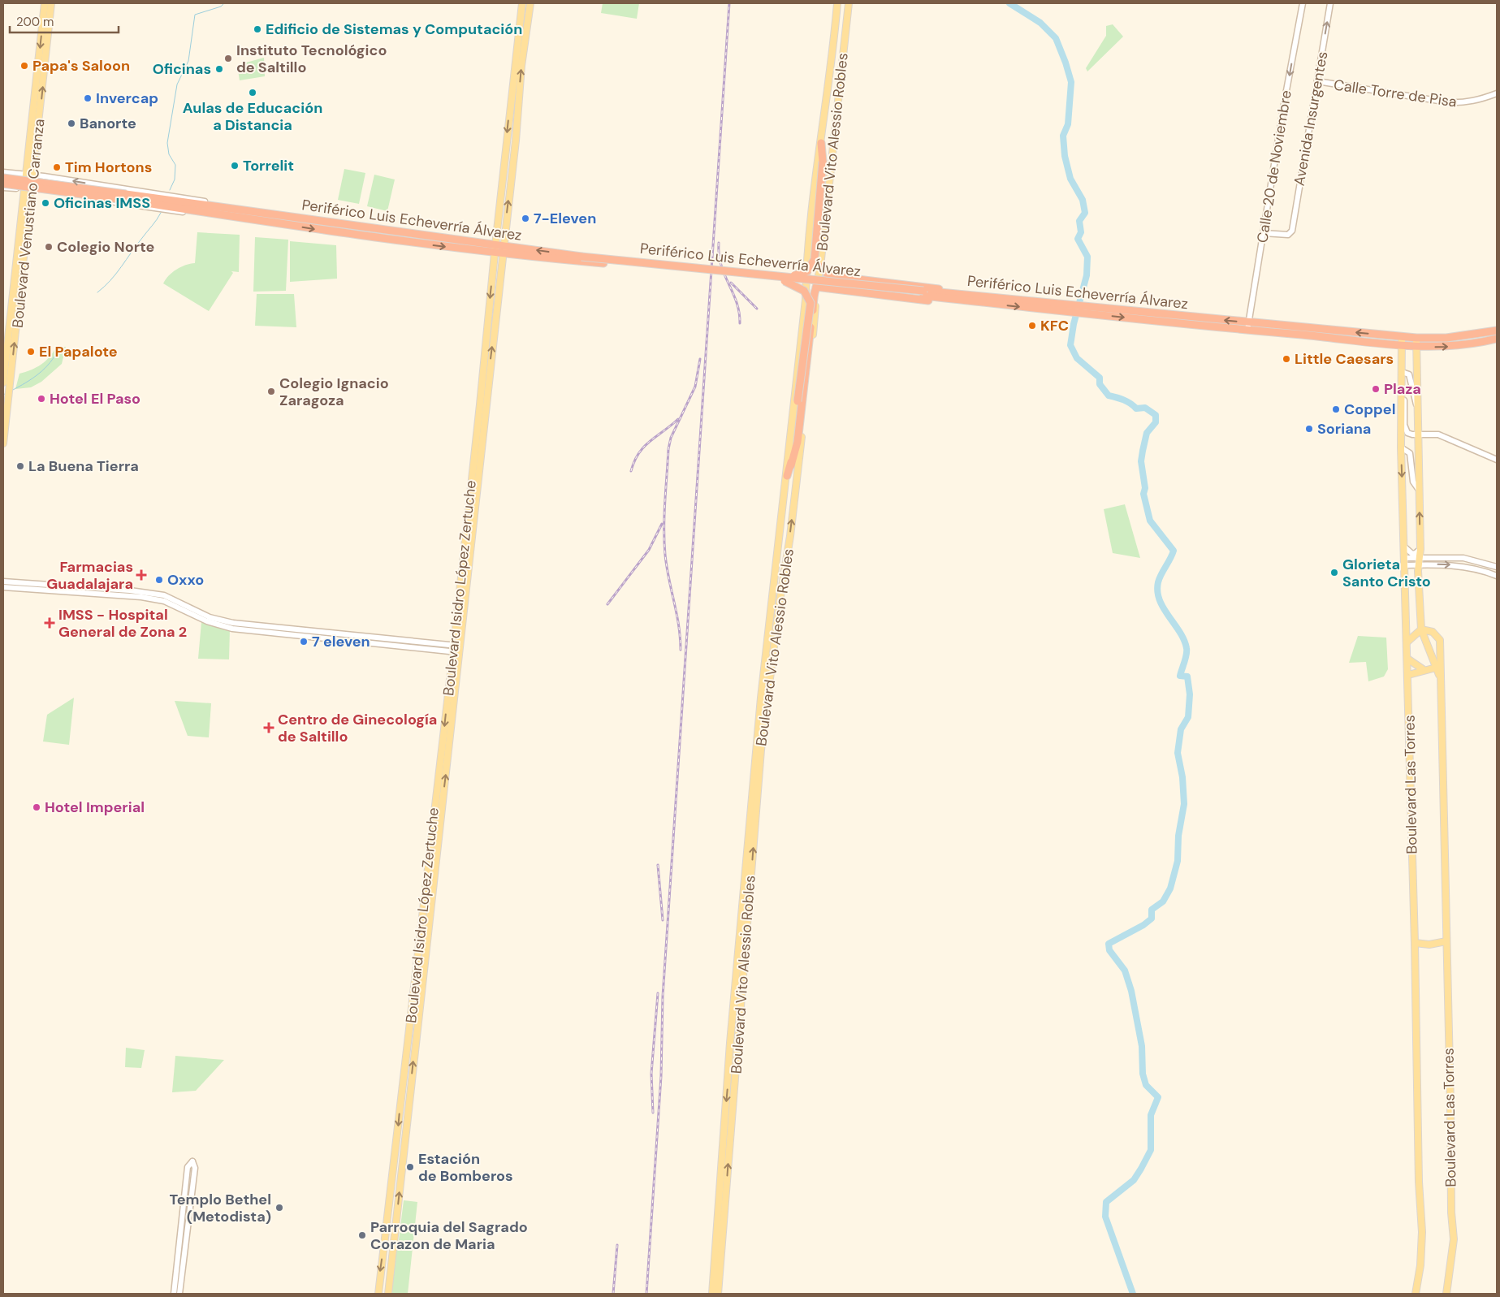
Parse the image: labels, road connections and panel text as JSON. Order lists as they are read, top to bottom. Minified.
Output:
{"streets":{"highway":["Periférico Luis Echeverría Álvarez"],"main road":["Boulevard Vito Alessio Robles","Boulevard Venustiano Carranza","Boulevard Isidro López Zertuche","Boulevard Las Torres"],"street":["Calle Torre de Pisa","Avenida Insurgentes","Calle 20 de Noviembre"]},"crossings":[["Calle Torre de Pisa","Avenida Insurgentes"],["Avenida Insurgentes","Calle 20 de Noviembre"],["Calle 20 de Noviembre","Periférico Luis Echeverría Álvarez"],["Periférico Luis Echeverría Álvarez","Boulevard Venustiano Carranza"],["Periférico Luis Echeverría Álvarez","Boulevard Isidro López Zertuche"],["Periférico Luis Echeverría Álvarez","Boulevard Las Torres"]],"one_way":["Calle 20 de Noviembre"],"places":{"other":["Edificio de Sistemas y Computación","Instituto Tecnológico de Saltillo","Papa's Saloon","Oficinas","Aulas de Educación a Distancia","Invercap","Banorte","Torrelit","Tim Hortons","Oficinas IMSS","7-Eleven","Colegio Norte","KFC","El Papalote","Little Caesars","Plaza","Colegio Ignacio Zaragoza","Hotel El Paso","Coppel","Soriana","La Buena Tierra","Glorieta Santo Cristo","Oxxo","7 eleven","Hotel Imperial","Estación de Bomberos","Templo Bethel (Metodista)","Parroquia del Sagrado Corazon de Maria"],"health":["Farmacias Guadalajara","IMSS - Hospital General de Zona 2","Centro de Ginecología de Saltillo"]},"scale_bar":"200 m"}
